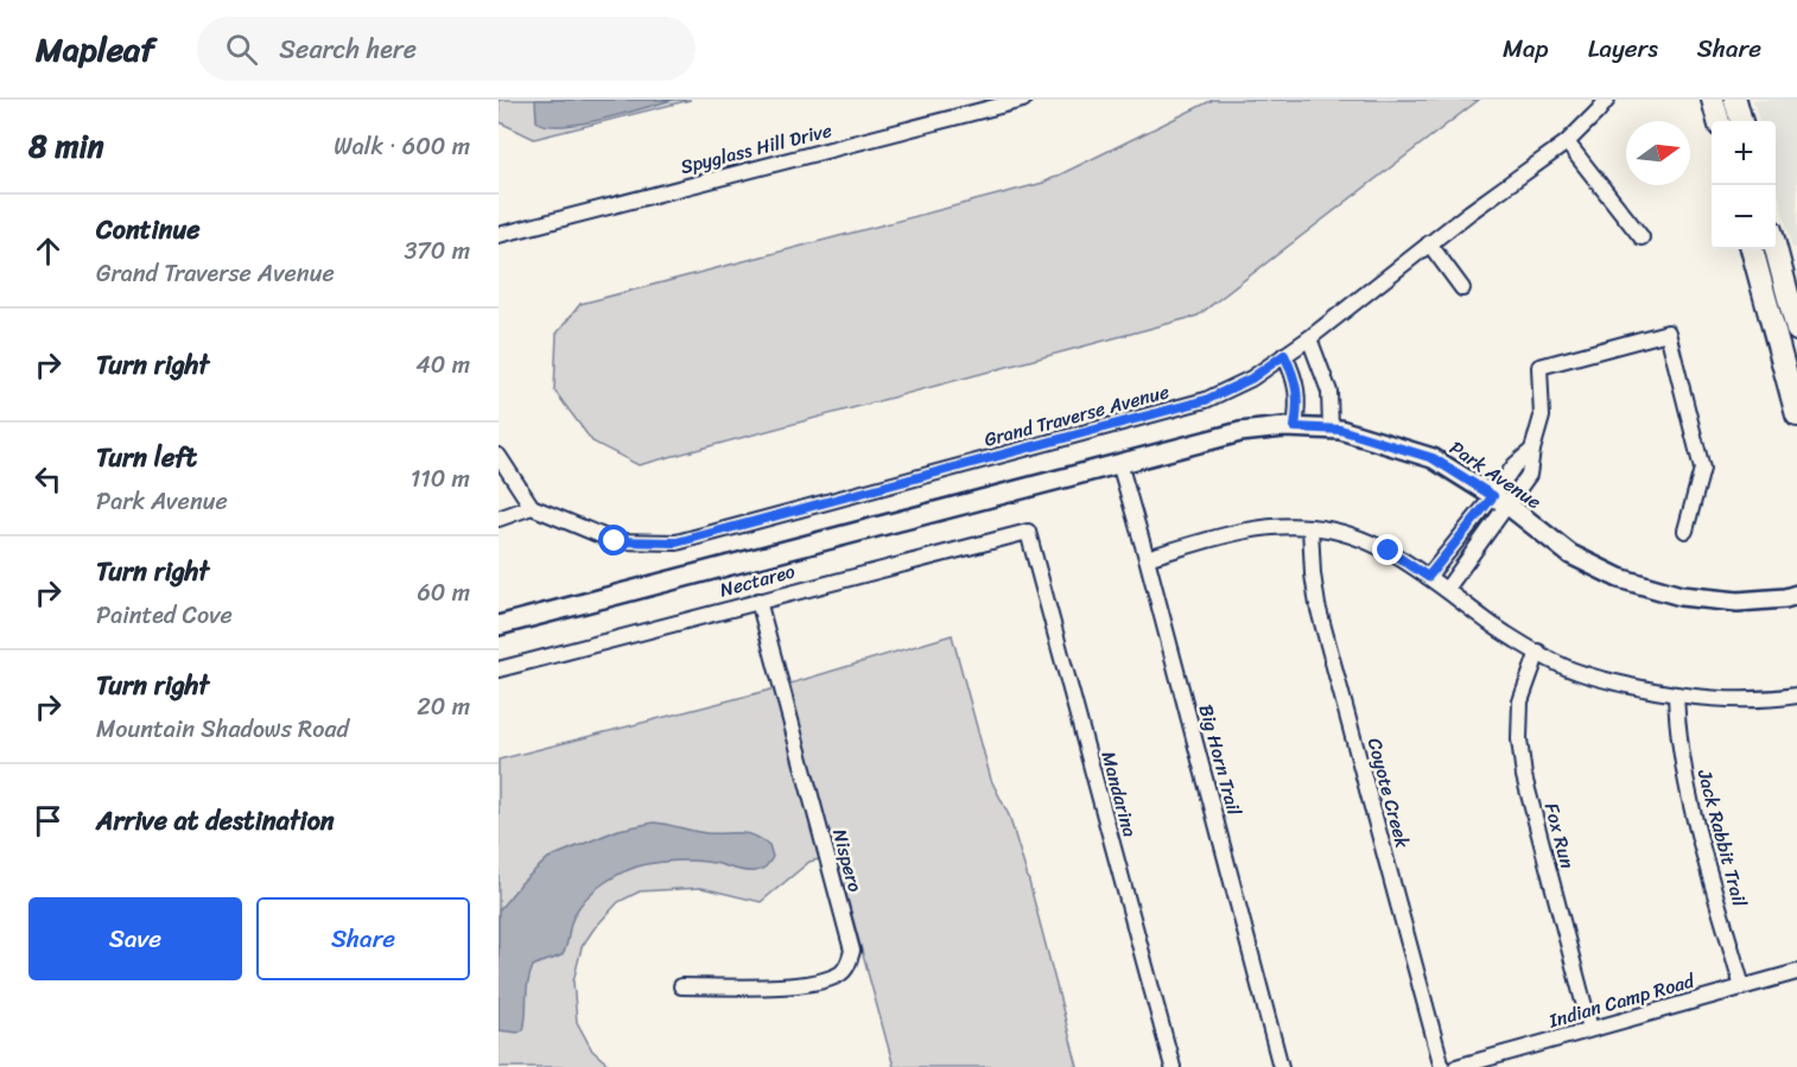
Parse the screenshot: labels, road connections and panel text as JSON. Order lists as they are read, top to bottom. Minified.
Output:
{"streets":{"street":["Spyglass Hill Drive","Grand Traverse Avenue","Park Avenue","Nectareo","Big Horn Trail","Coyote Creek","Mandarina","Fox Run","Jack Rabbit Trail","Nispero","Indian Camp Road"]},"crossings":[["Park Avenue","Big Horn Trail"],["Nectareo","Mandarina"],["Nectareo","Nispero"],["Fox Run","Indian Camp Road"],["Jack Rabbit Trail","Indian Camp Road"]],"north":"right","page":{"header":"Mapleaf","search":"Search here","nav":["Map","Layers","Share"],"heading":["8 min","Walk · 600 m"],"map_buttons":["+","−"],"list":[["Continue","Grand Traverse Avenue","370 m"],["Turn right","40 m"],["Turn left","Park Avenue","110 m"],["Turn right","Painted Cove","60 m"],["Turn right","Mountain Shadows Road","20 m"],"Arrive at destination"],"buttons":["Save","Share"]}}
